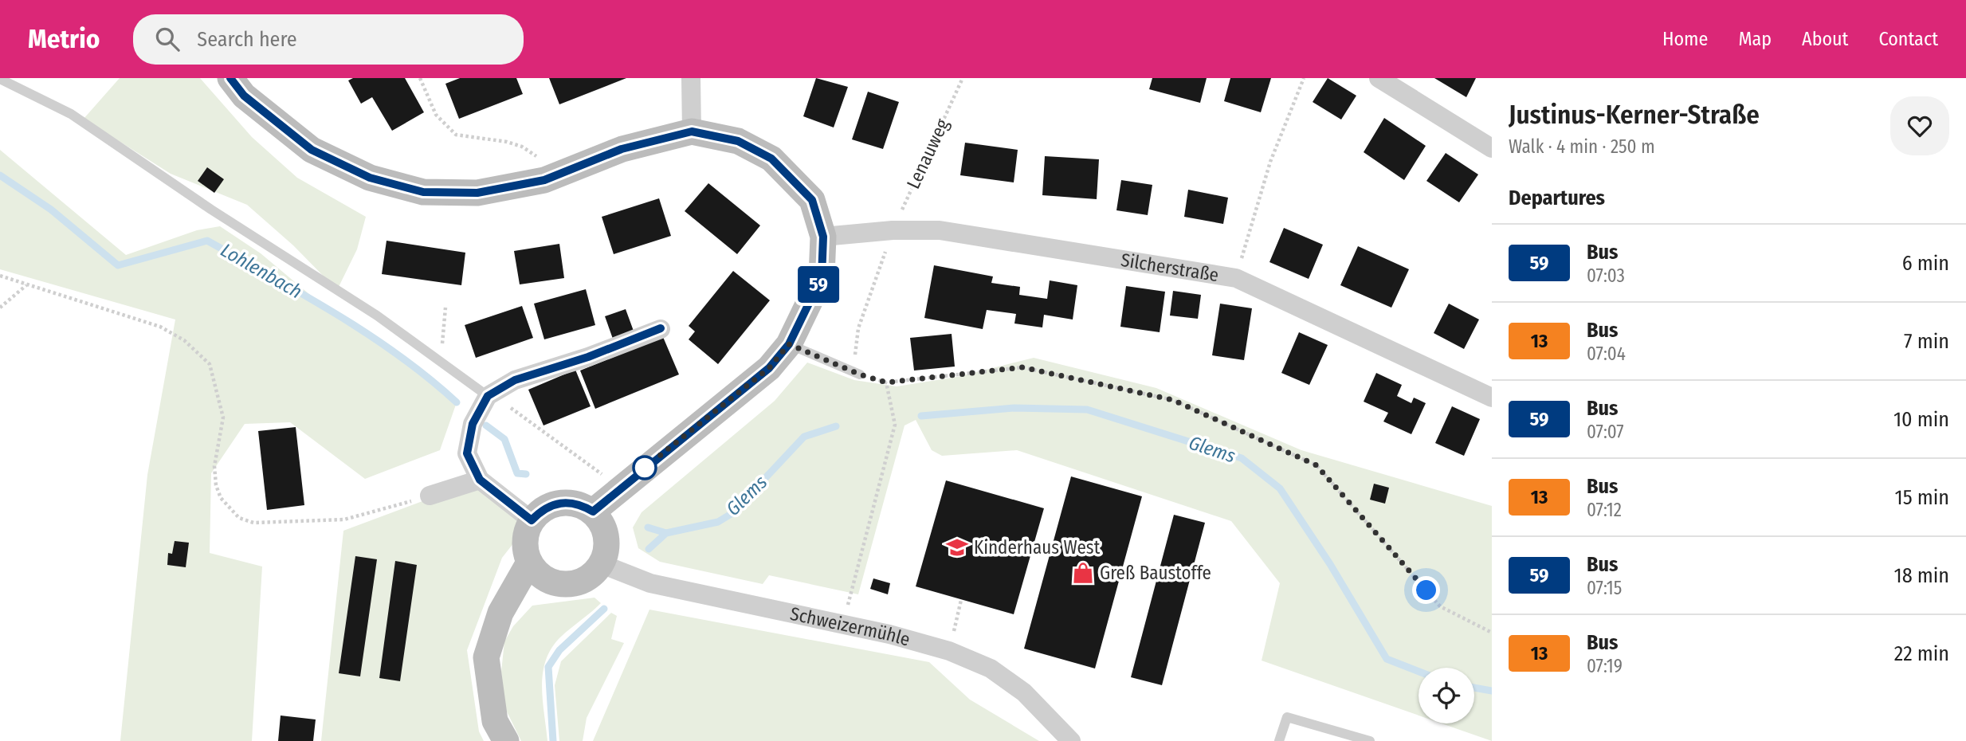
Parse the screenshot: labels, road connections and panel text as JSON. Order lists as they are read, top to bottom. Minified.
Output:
{"streets":{"street":["Silcherstraße","Schweizermühle"],"path":["Lenauweg"]},"crossings":[["Lenauweg","Silcherstraße"]],"water":["Lohlenbach","Glems"],"places":{"school or university":["Kinderhaus West"],"shop":["Greß Baustoffe"]},"lines":["bus line 59"],"page":{"header":"Metrio","search":"Search here","nav":["Home","Map","About","Contact"],"on_map":"59","heading":[["Justinus-Kerner-Straße","Walk · 4 min · 250 m"],"Departures"],"list":[{"mark":"59","name":"Bus","note":"07:03","value":"6 min"},{"mark":"13","name":"Bus","note":"07:04","value":"7 min"},{"mark":"59","name":"Bus","note":"07:07","value":"10 min"},{"mark":"13","name":"Bus","note":"07:12","value":"15 min"},{"mark":"59","name":"Bus","note":"07:15","value":"18 min"},{"mark":"13","name":"Bus","note":"07:19","value":"22 min"}]}}
